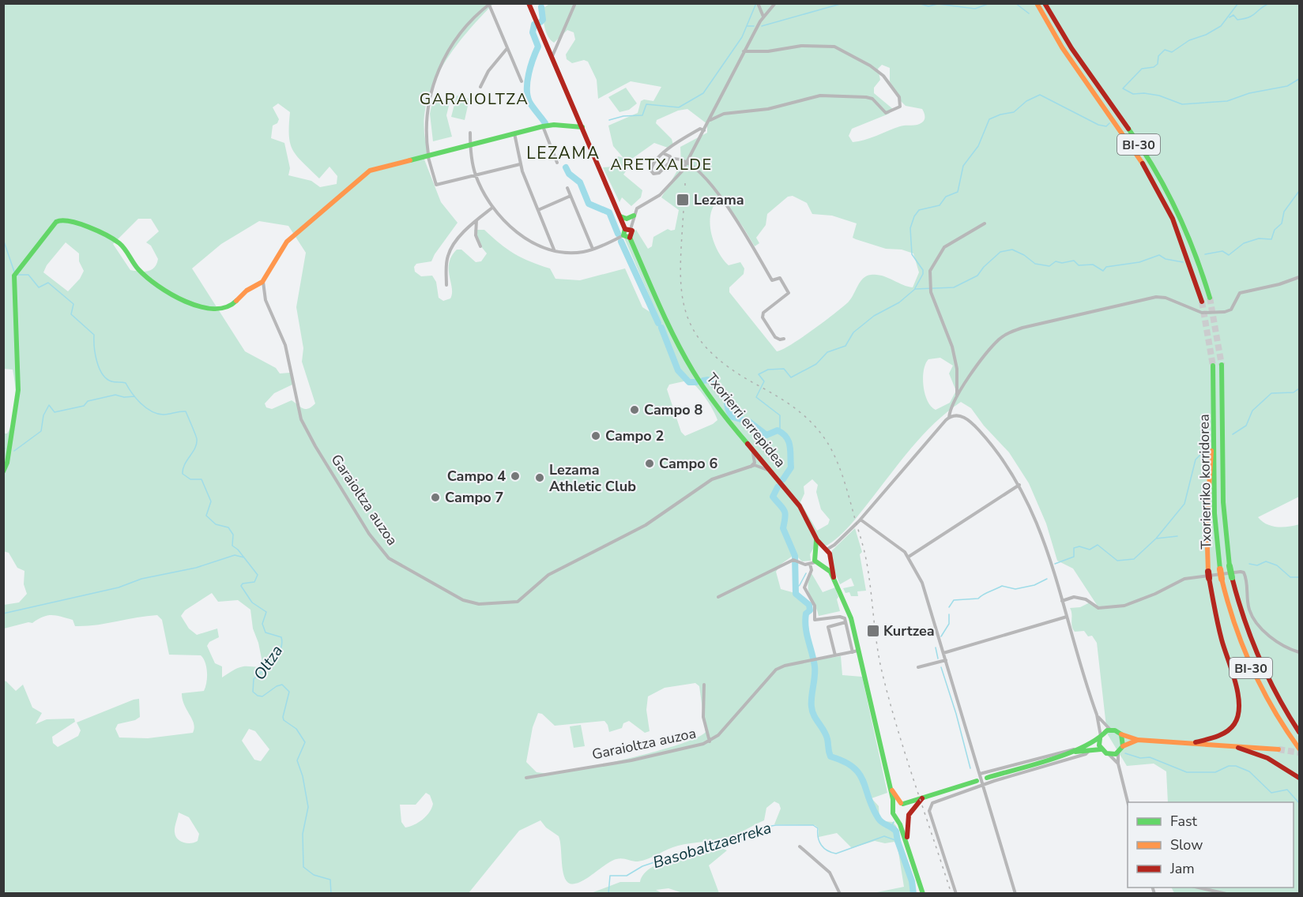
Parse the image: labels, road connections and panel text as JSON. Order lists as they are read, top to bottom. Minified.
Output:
{"streets":{"main road":["BI-30","Txorierri errepidea","Txorierriko korridorea"],"street":["Garaioltza auzoa"]},"crossings":[["Txorierri errepidea","Garaioltza auzoa"]],"districts":["GARAIOLTZA","LEZAMA","ARETXALDE"],"water":["Oltza","Basobaltzaerreka"],"places":{"transit":["Lezama","Kurtzea"],"other":["Campo 8","Campo 2","Campo 6","Campo 4","Lezama Athletic Club","Campo 7"]},"legend":["Fast","Slow","Jam"]}
